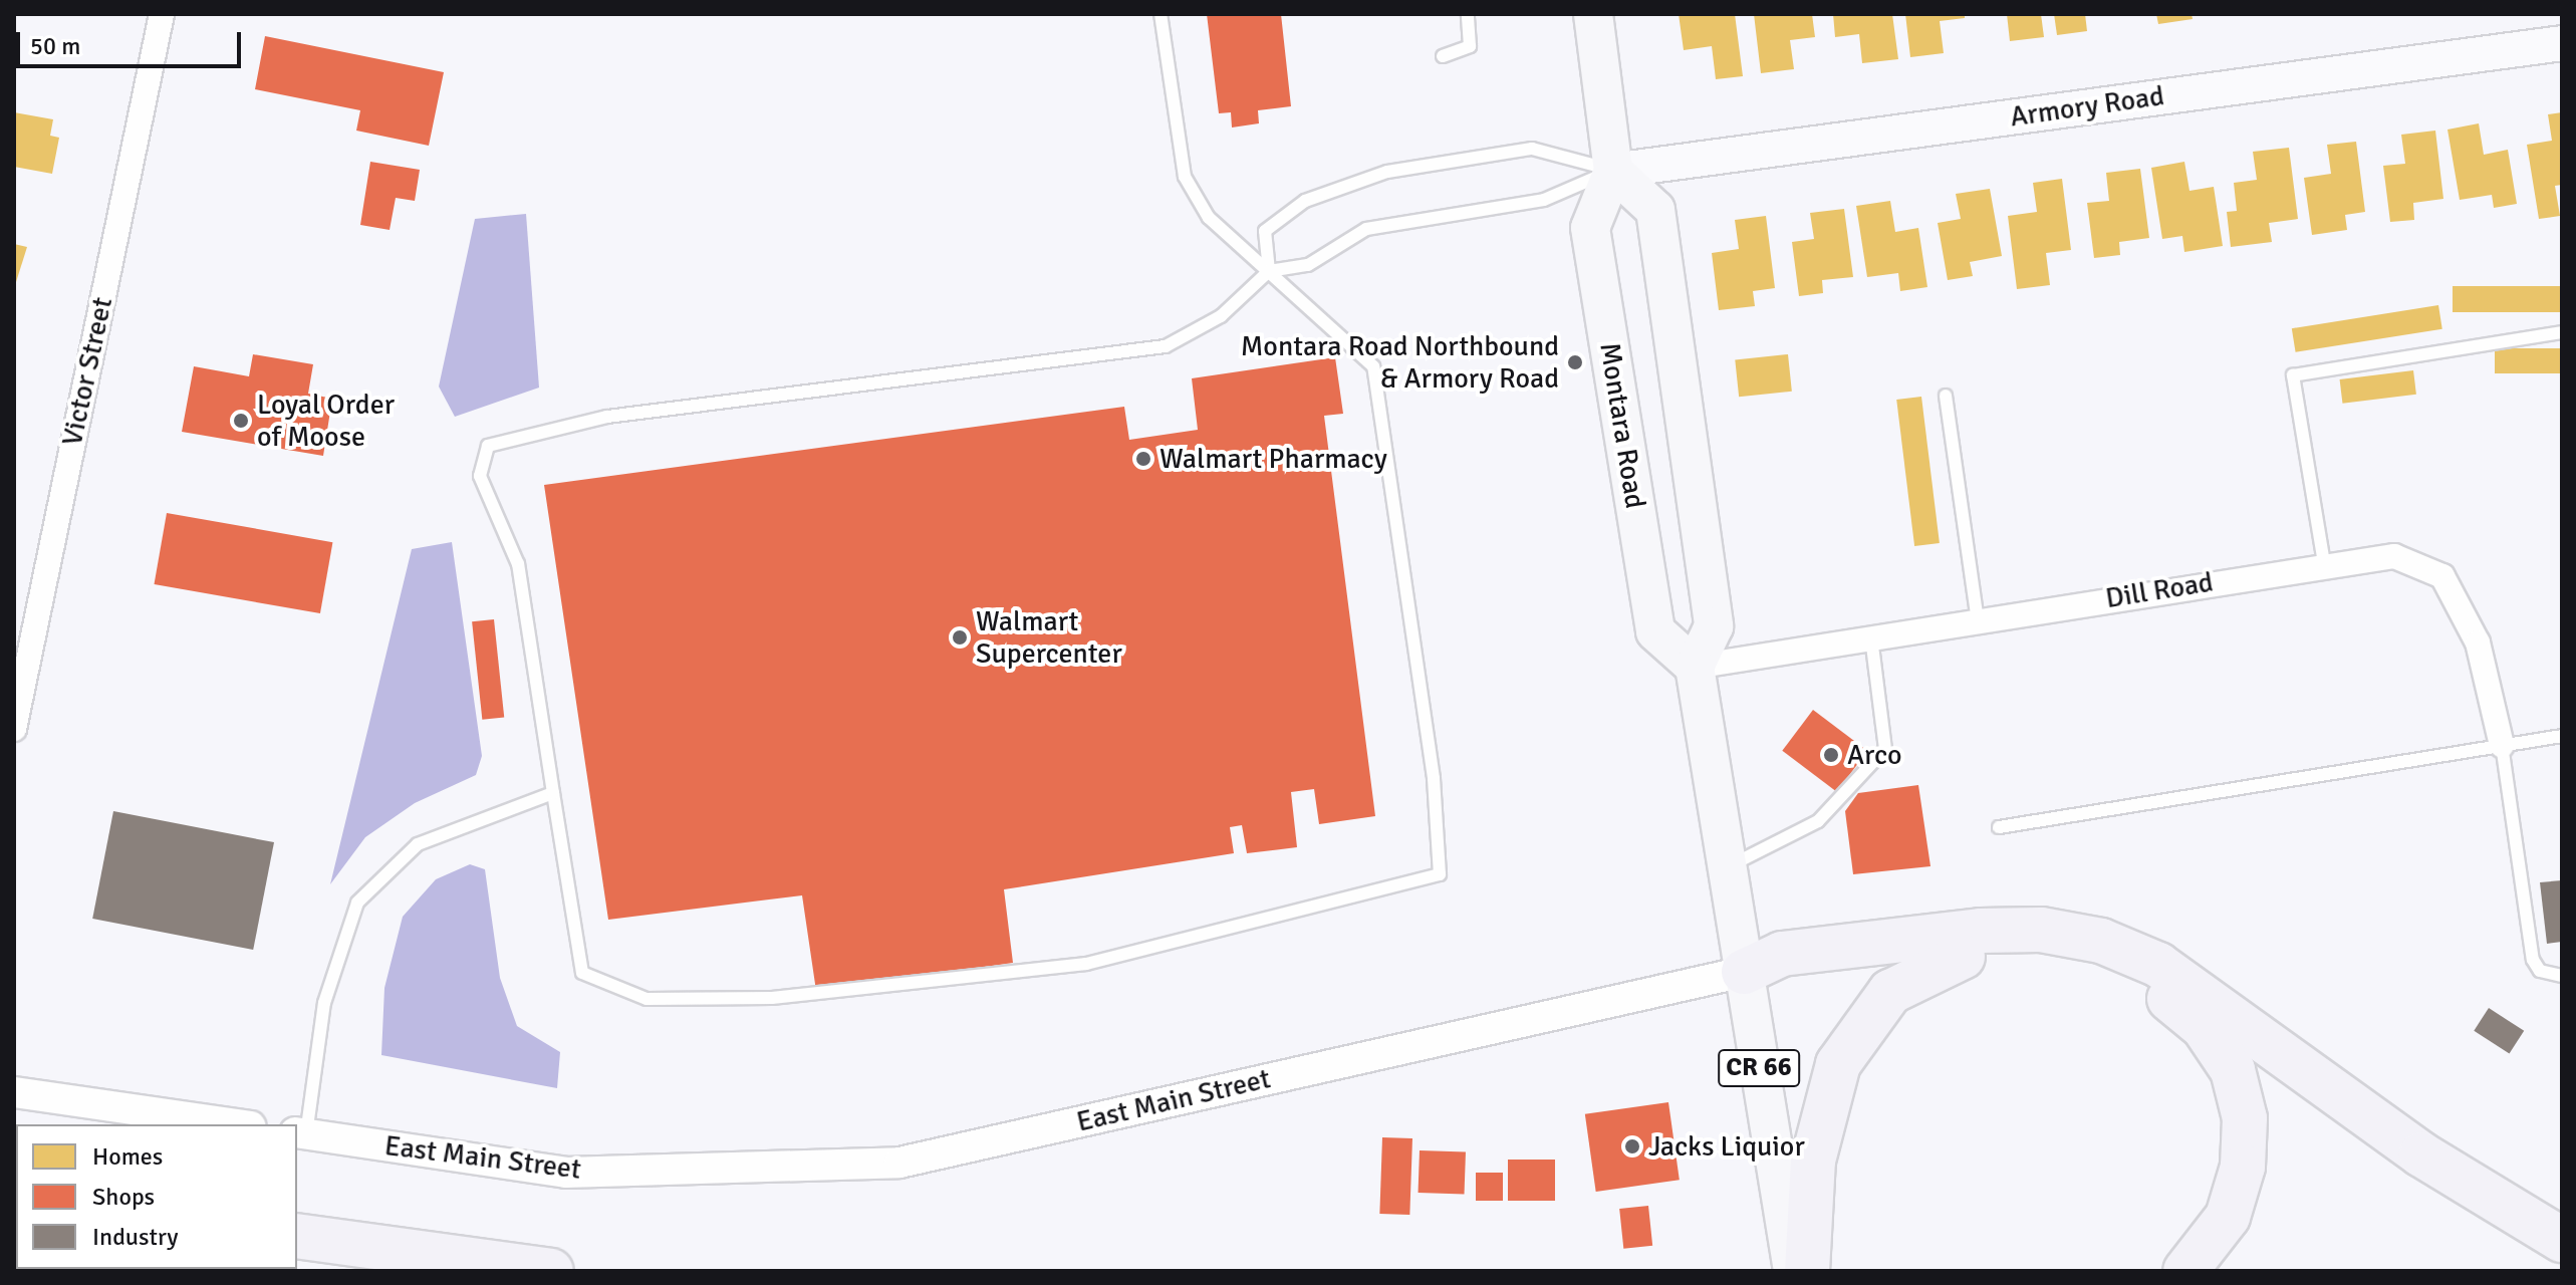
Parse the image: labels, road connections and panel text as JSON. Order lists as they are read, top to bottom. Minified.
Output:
{"streets":{"main road":["Armory Road","Montara Road","CR 66"],"street":["Victor Street","Dill Road","East Main Street"]},"crossings":[["Armory Road","Montara Road"],["Montara Road","Dill Road"],["CR 66","East Main Street"]],"places":["Montara Road Northbound & Armory Road","Loyal Order of Moose","Walmart Pharmacy","Walmart Supercenter","Arco","Jacks Liquior"],"legend":["Homes","Shops","Industry"],"scale_bar":"50 m"}
